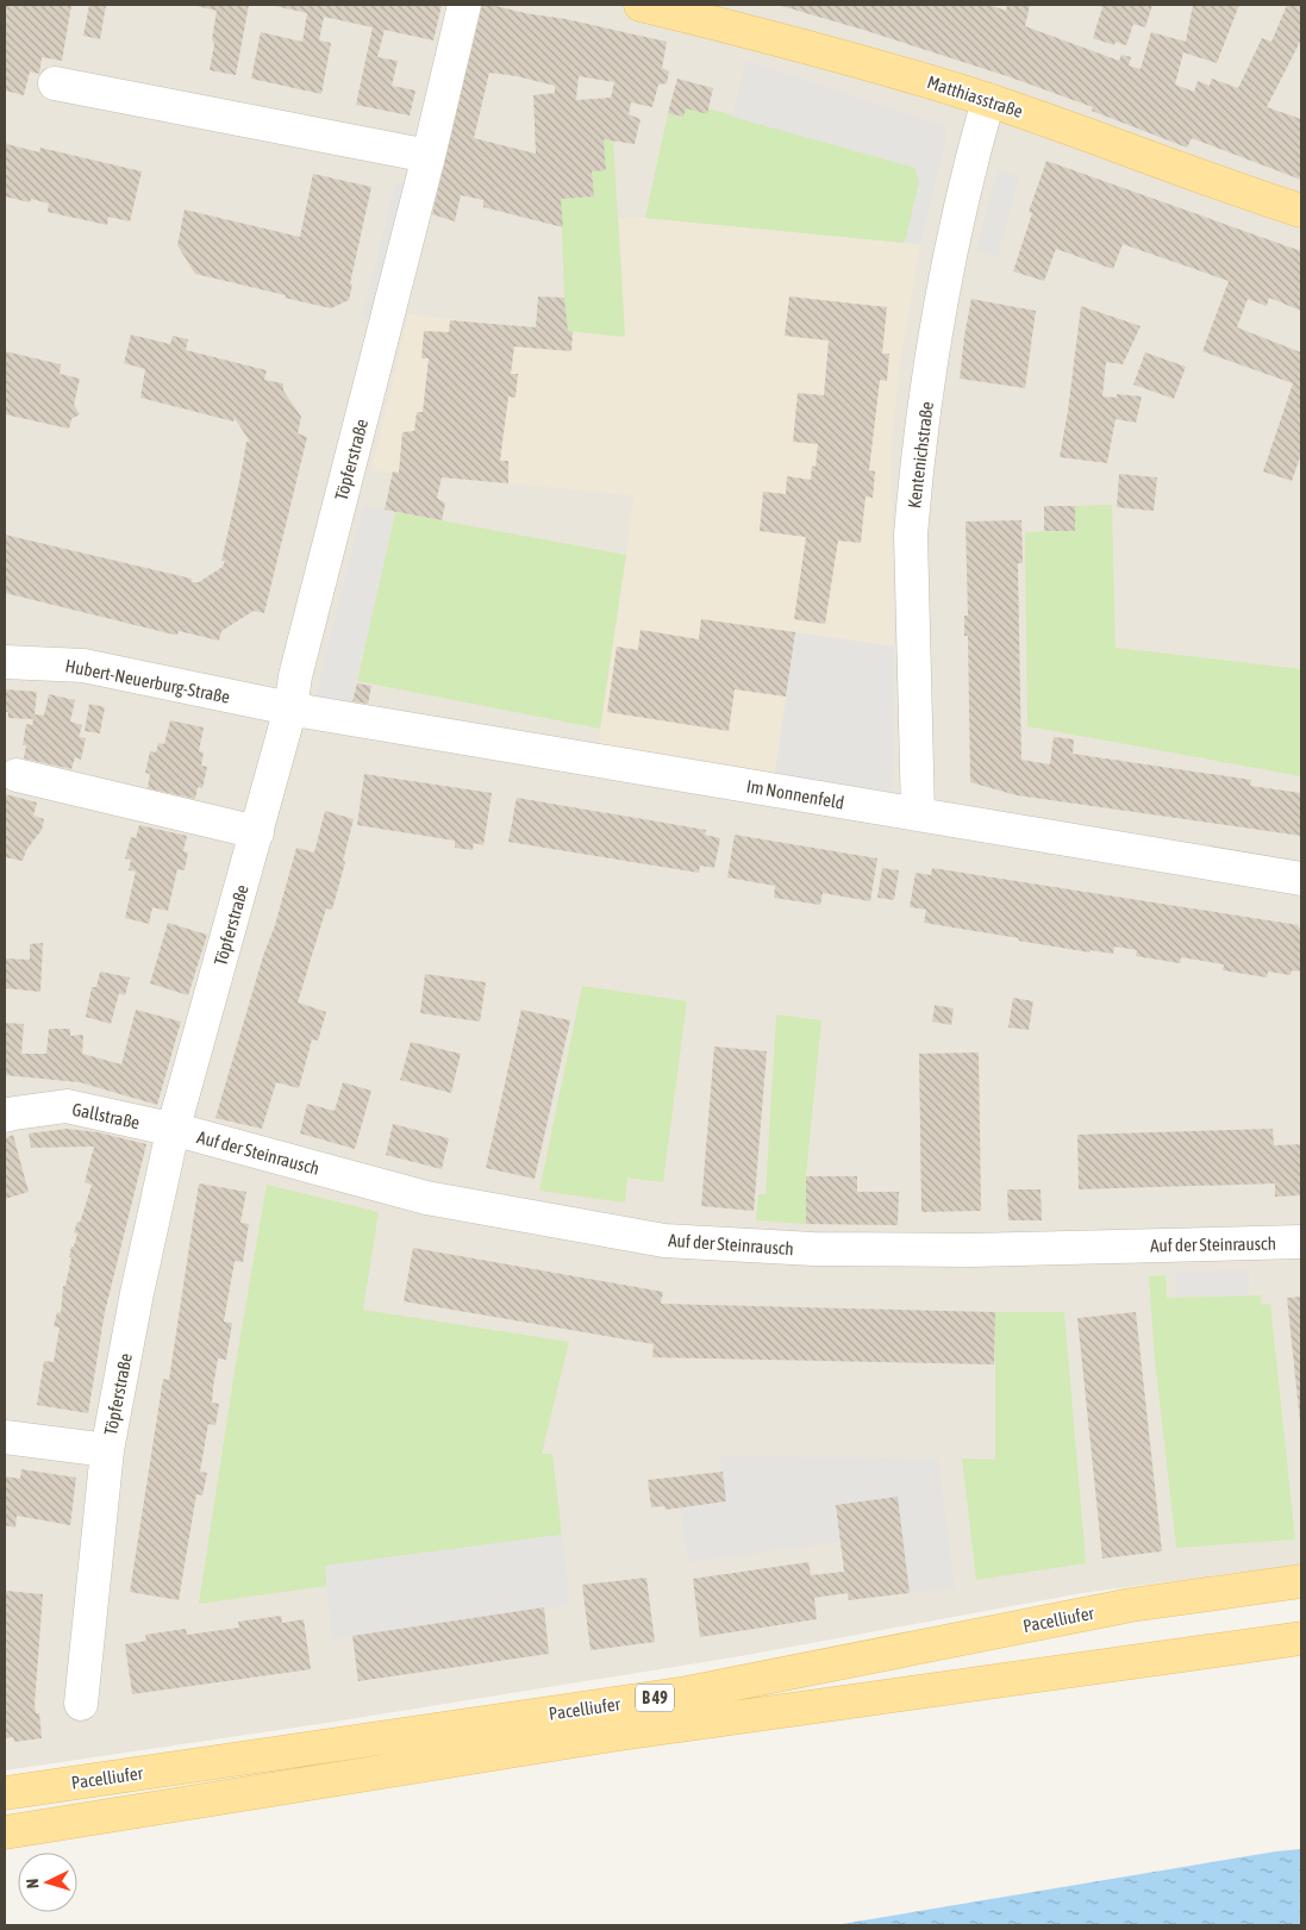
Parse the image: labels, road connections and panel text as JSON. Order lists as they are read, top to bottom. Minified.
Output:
{"streets":{"main road":["Matthiasstraße","Pacelliufer","B 49"],"street":["Kentenichstraße","Töpferstraße","Hubert-Neuerburg-Straße","Im Nonnenfeld","Gallstraße","Auf der Steinrausch"]},"crossings":[["Matthiasstraße","Kentenichstraße"],["Kentenichstraße","Im Nonnenfeld"],["Töpferstraße","Hubert-Neuerburg-Straße"],["Töpferstraße","Im Nonnenfeld"],["Töpferstraße","Gallstraße"],["Töpferstraße","Auf der Steinrausch"],["Hubert-Neuerburg-Straße","Im Nonnenfeld"],["Gallstraße","Auf der Steinrausch"]],"north":"left"}
